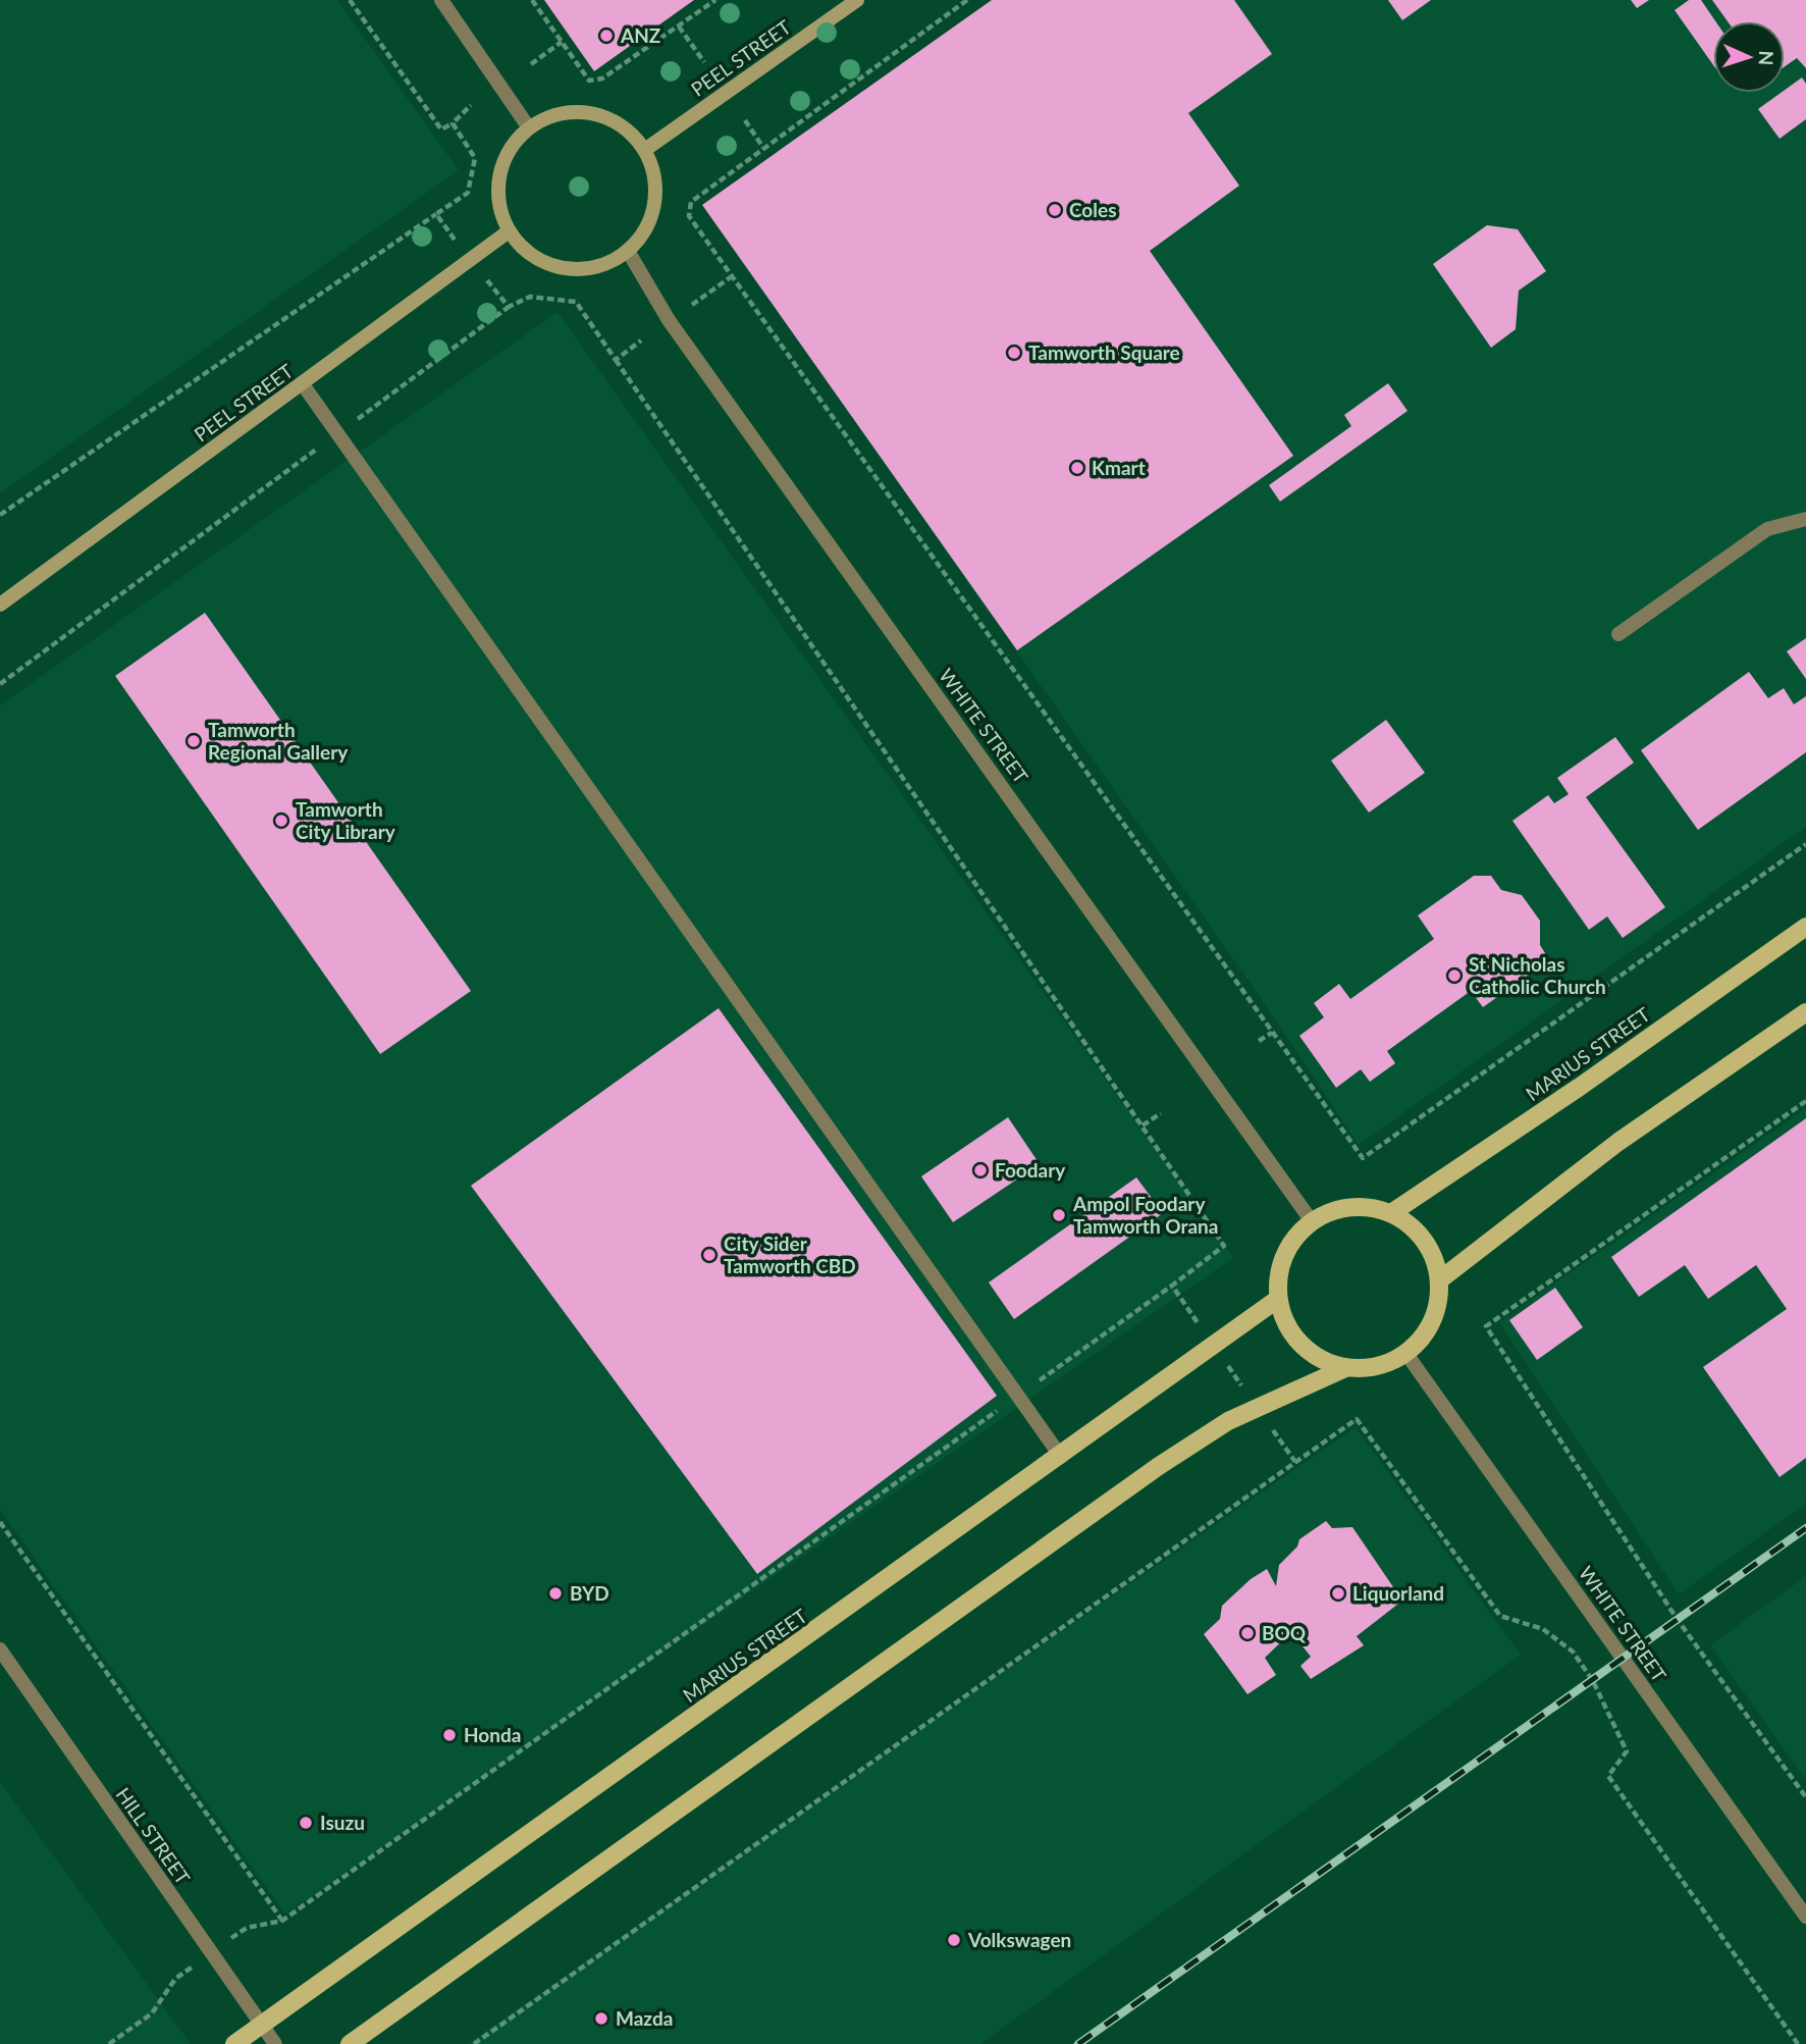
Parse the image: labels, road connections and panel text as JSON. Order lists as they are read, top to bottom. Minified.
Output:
{"streets":{"main road":["PEEL STREET","MARIUS STREET"],"street":["WHITE STREET","HILL STREET"]},"crossings":[["PEEL STREET","WHITE STREET"],["WHITE STREET","MARIUS STREET"],["MARIUS STREET","HILL STREET"]],"places":["ANZ","Coles","Tamworth Square","Kmart","Tamworth Regional Gallery","Tamworth City Library","St Nicholas Catholic Church","Foodary","Ampol Foodary Tamworth Orana","City Sider Tamworth CBD","BYD","Liquorland","BOQ","Honda","Isuzu","Volkswagen","Mazda"],"north":"right"}
